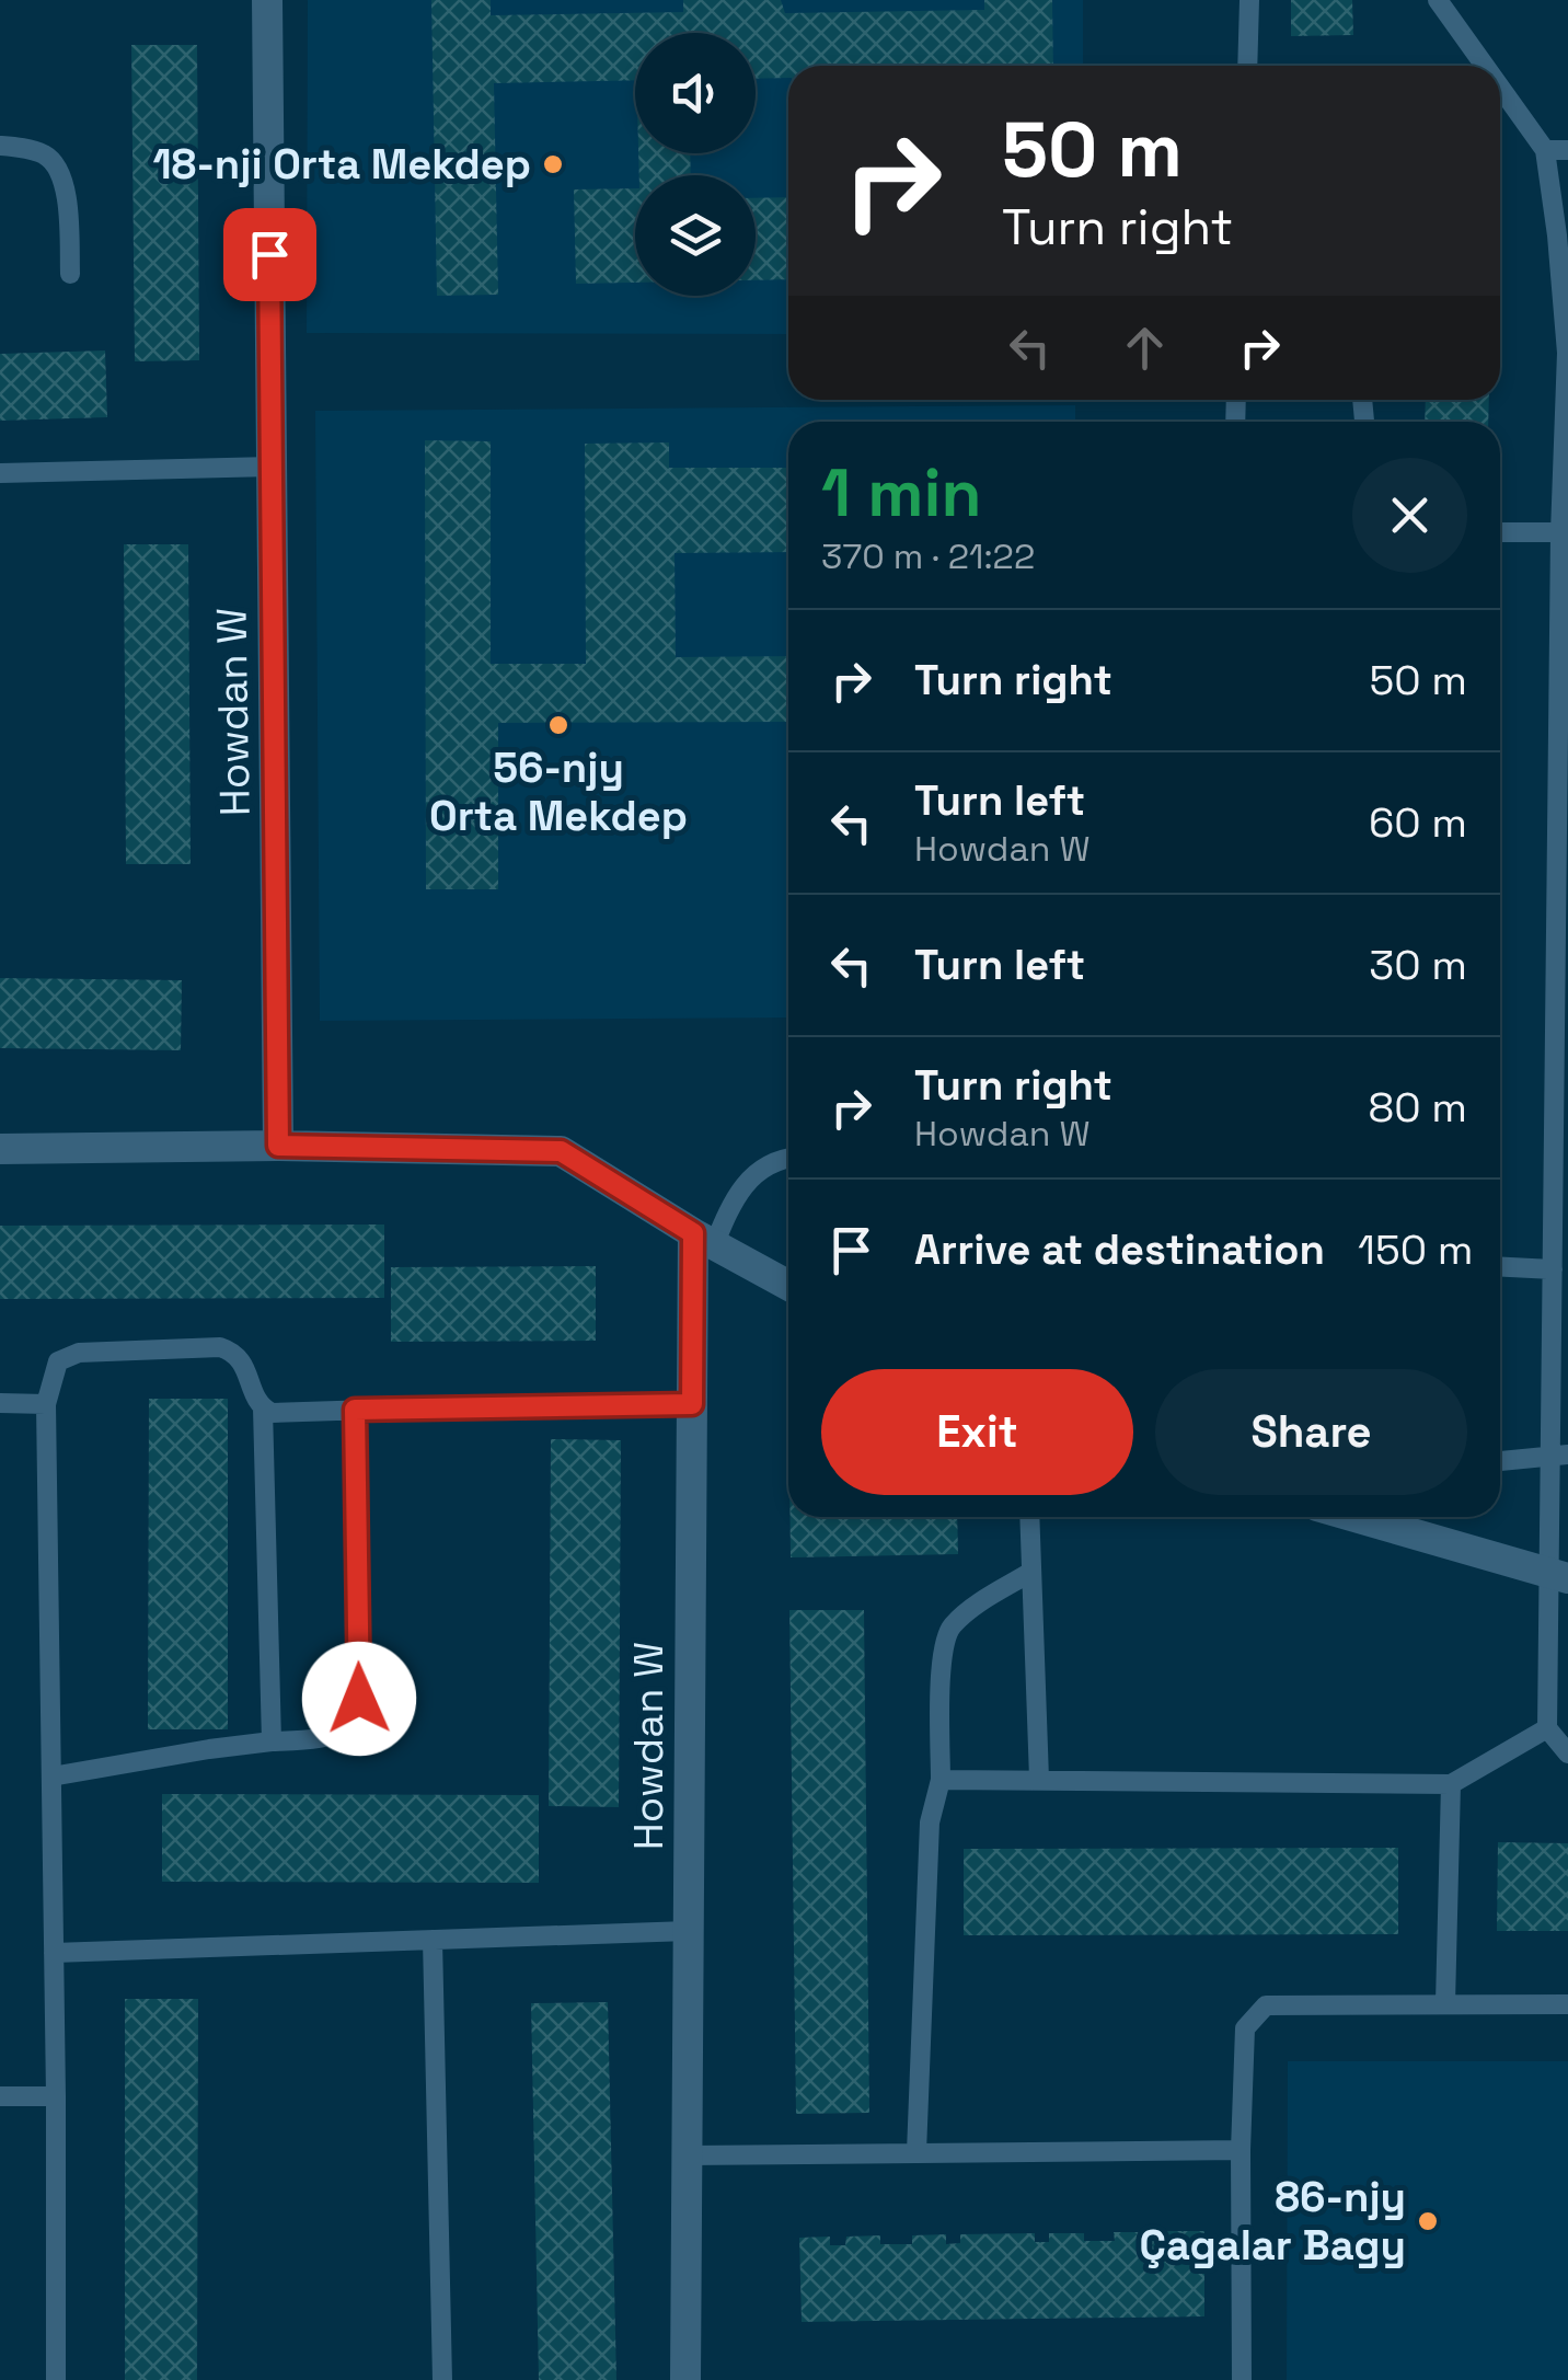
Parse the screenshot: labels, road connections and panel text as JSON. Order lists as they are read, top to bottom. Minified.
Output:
{"streets":{"street":["Howdan W"]},"places":["18-nji Orta Mekdep","56-njy Orta Mekdep","86-njy Çagalar Bagy"],"page":{"turn":["50 m","Turn right"],"heading":["1 min","370 m · 21:22"],"list":[{"name":"Turn right","value":"50 m"},{"name":"Turn left","note":"Howdan W","value":"60 m"},{"name":"Turn left","value":"30 m"},{"name":"Turn right","note":"Howdan W","value":"80 m"},{"name":"Arrive at destination","value":"150 m"}],"buttons":["Exit","Share"]}}
